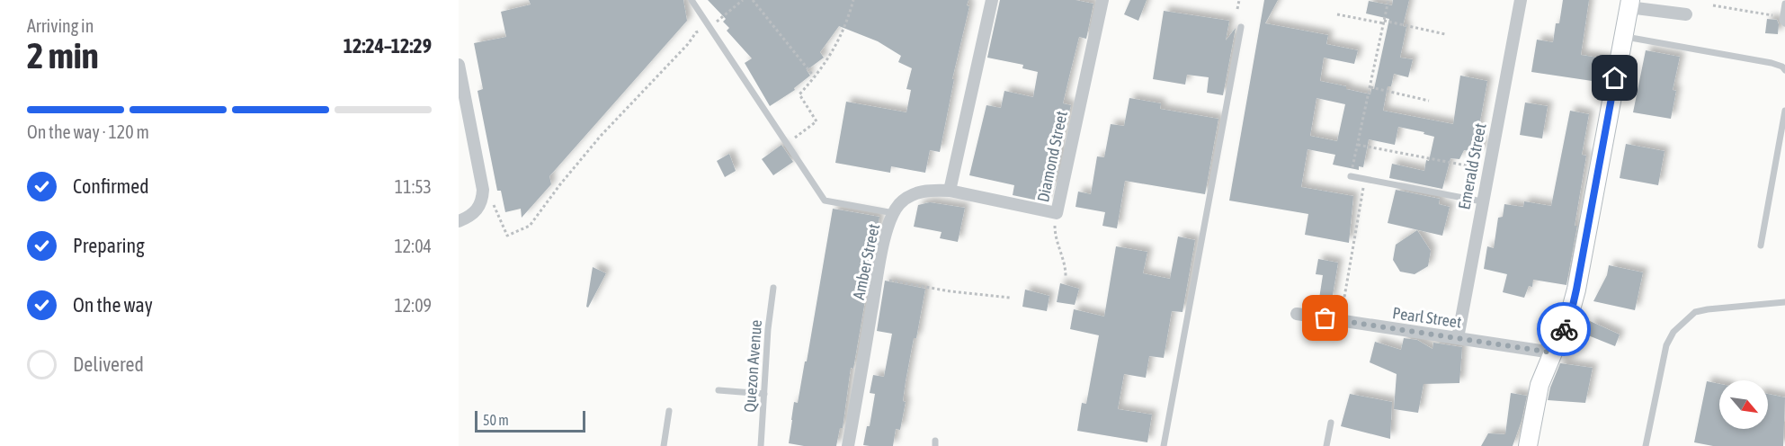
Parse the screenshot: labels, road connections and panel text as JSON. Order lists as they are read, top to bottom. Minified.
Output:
{"streets":{"street":["Diamond Street","Emerald Street","Amber Street","Pearl Street"],"lane":["Quezon Avenue"]},"crossings":[["Diamond Street","Amber Street"],["Emerald Street","Pearl Street"]],"scale_bar":"50 m","north":"bottom right","page":{"heading":["2 min","Arriving in","12:24–12:29"],"bar":"On the way · 120 m","list":[["Confirmed","11:53"],["Preparing","12:04"],["On the way","12:09"],"Delivered"],"scale":"50 m"}}
